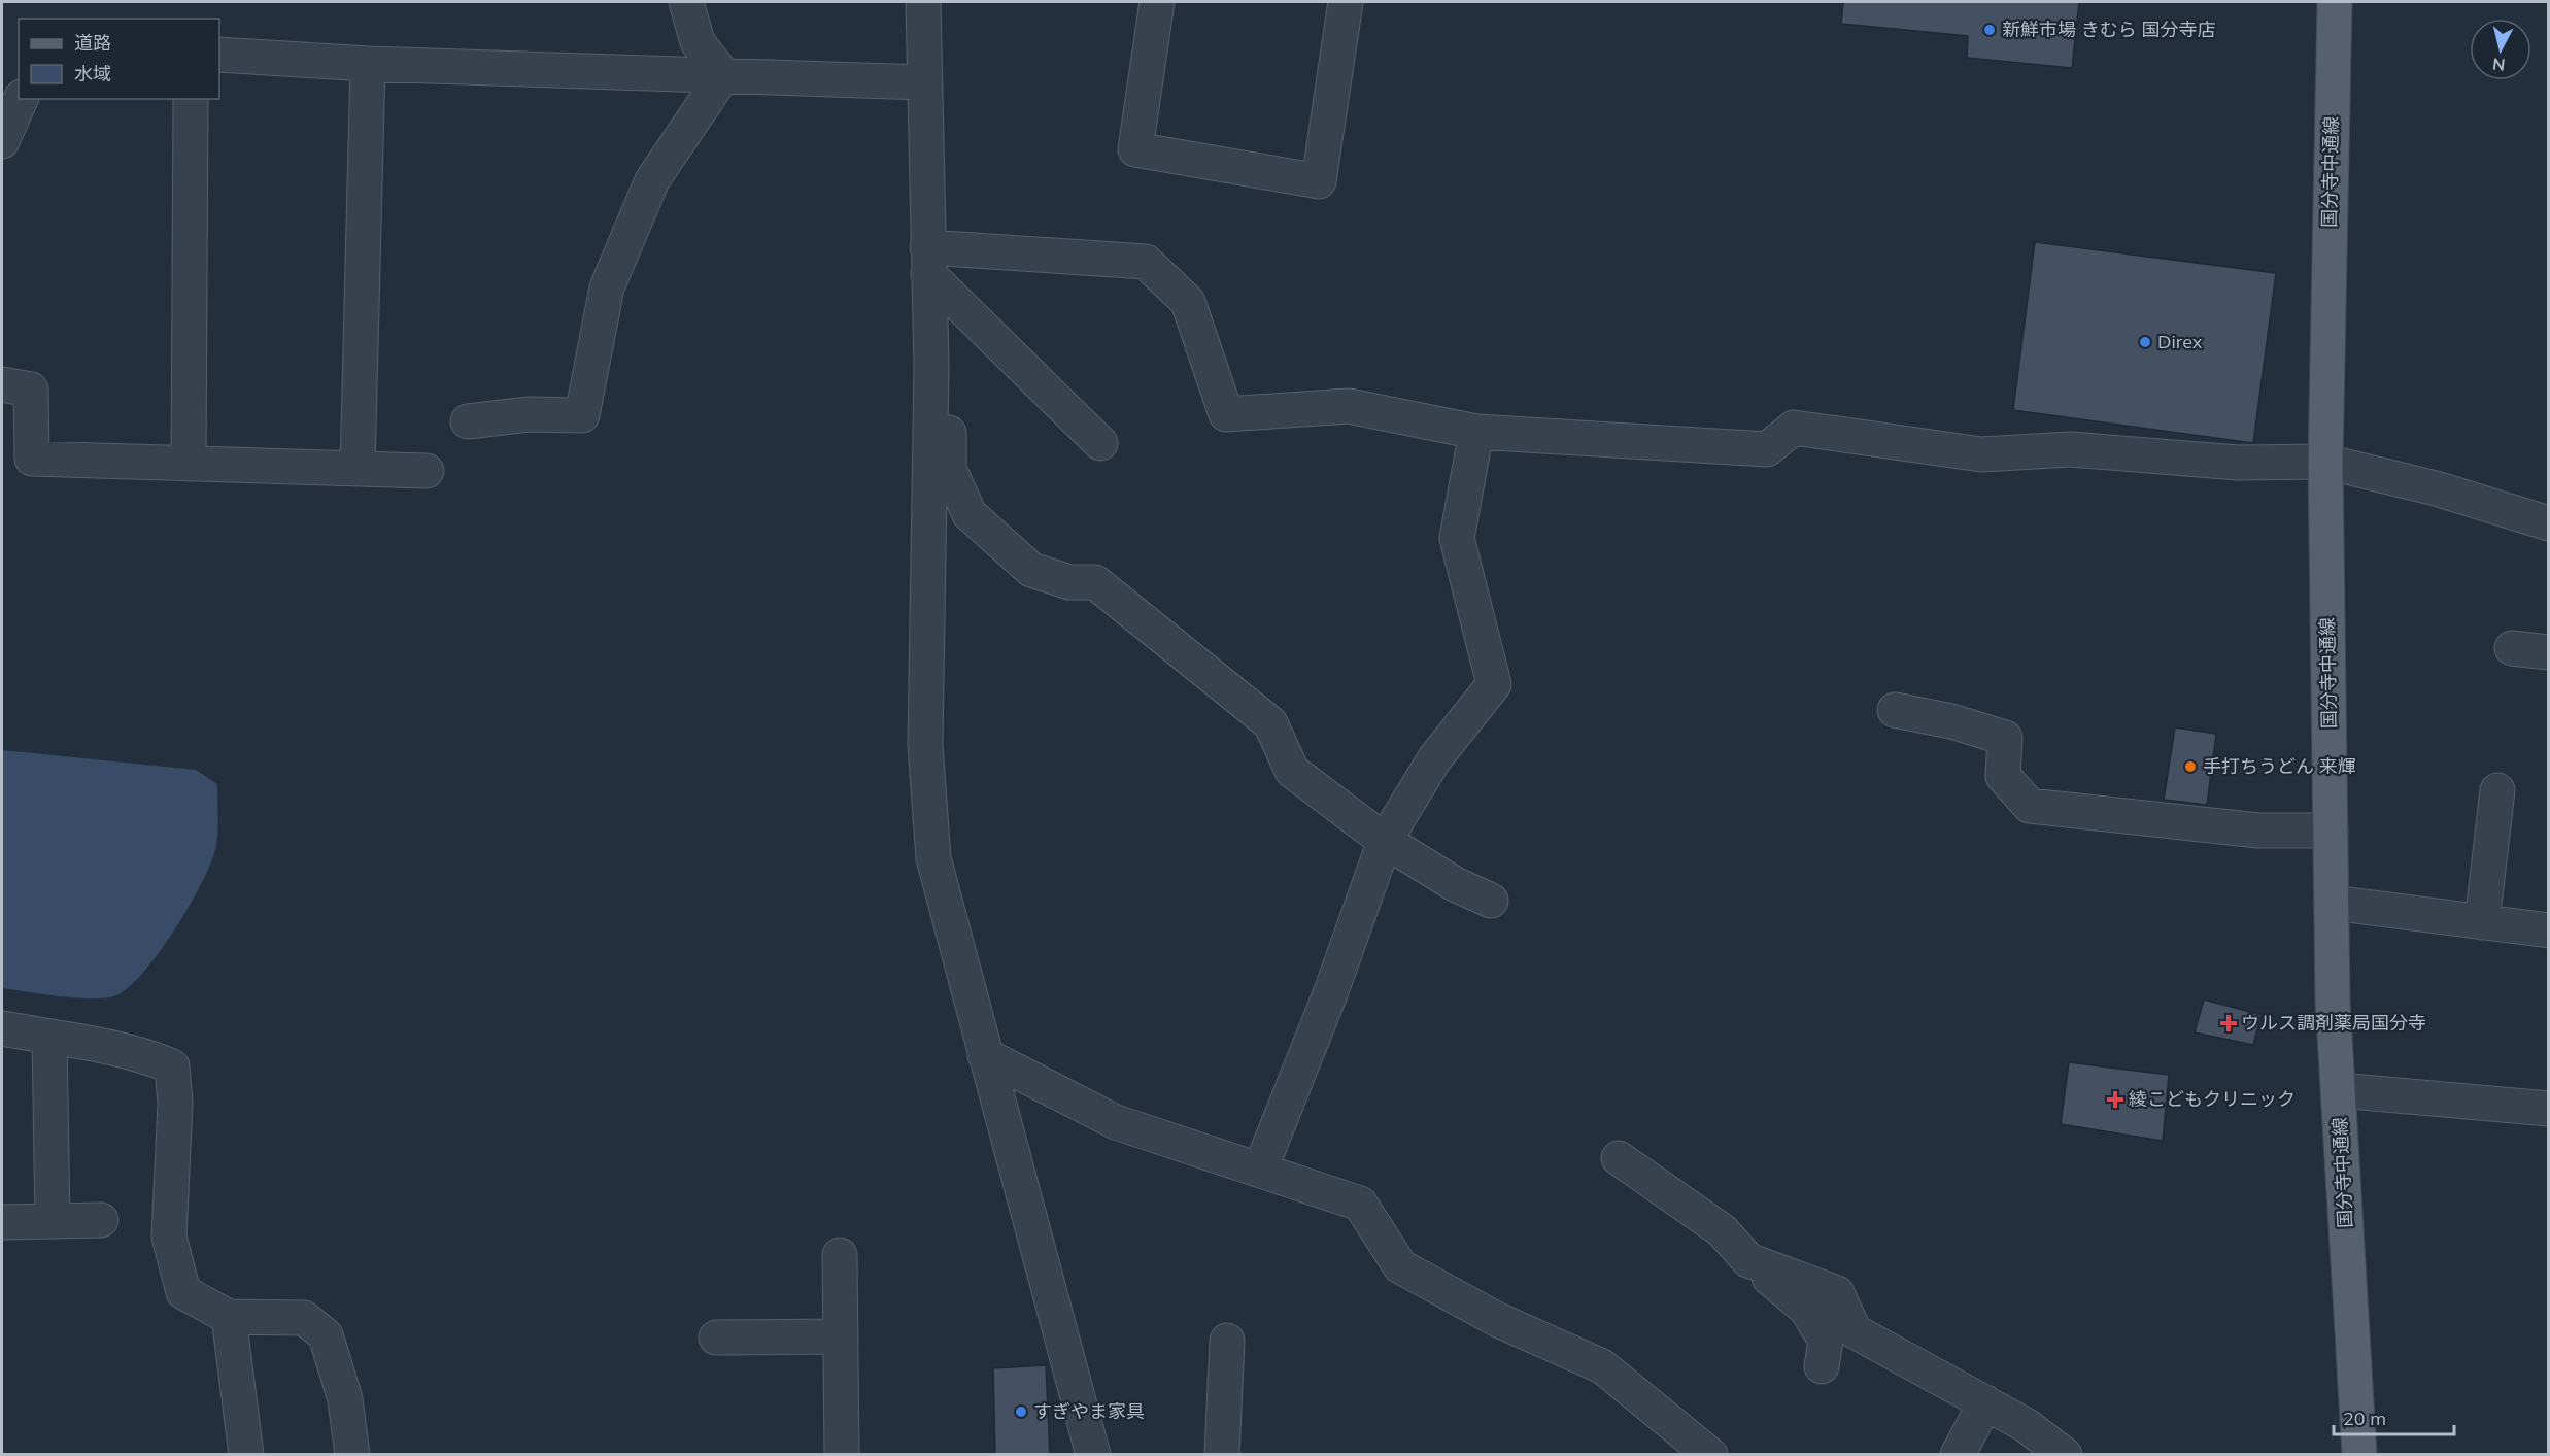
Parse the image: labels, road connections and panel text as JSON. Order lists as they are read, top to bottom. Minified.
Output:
{"streets":{"main road":["国分寺中通線"]},"places":{"other":["新鮮市場 きむら 国分寺店","Direx","手打ちうどん 来輝","すぎやま家具"],"health":["ウルス調剤薬局国分寺","綾こどもクリニック"]},"legend":["道路","水域"],"scale_bar":"20 m","north":"bottom"}
